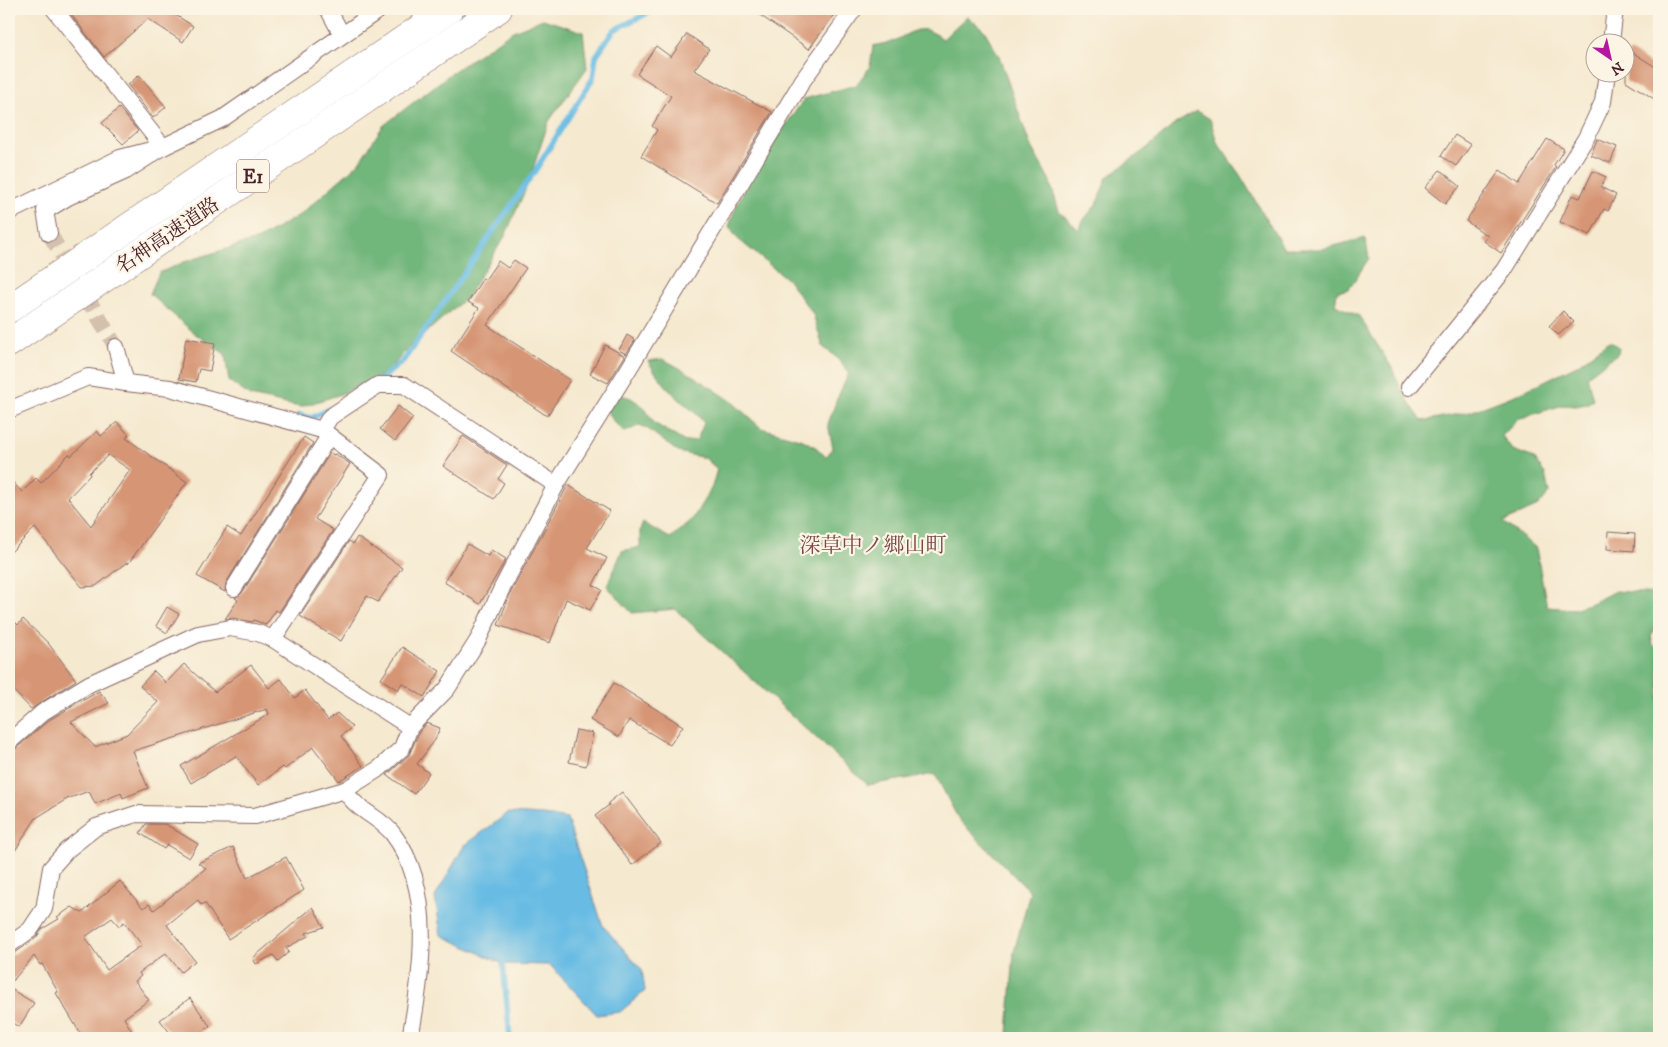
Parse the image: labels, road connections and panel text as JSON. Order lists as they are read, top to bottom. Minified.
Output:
{"streets":{"highway":["E1","名神高速道路"]},"districts":["深草中ノ郷山町"],"north":"bottom right"}
